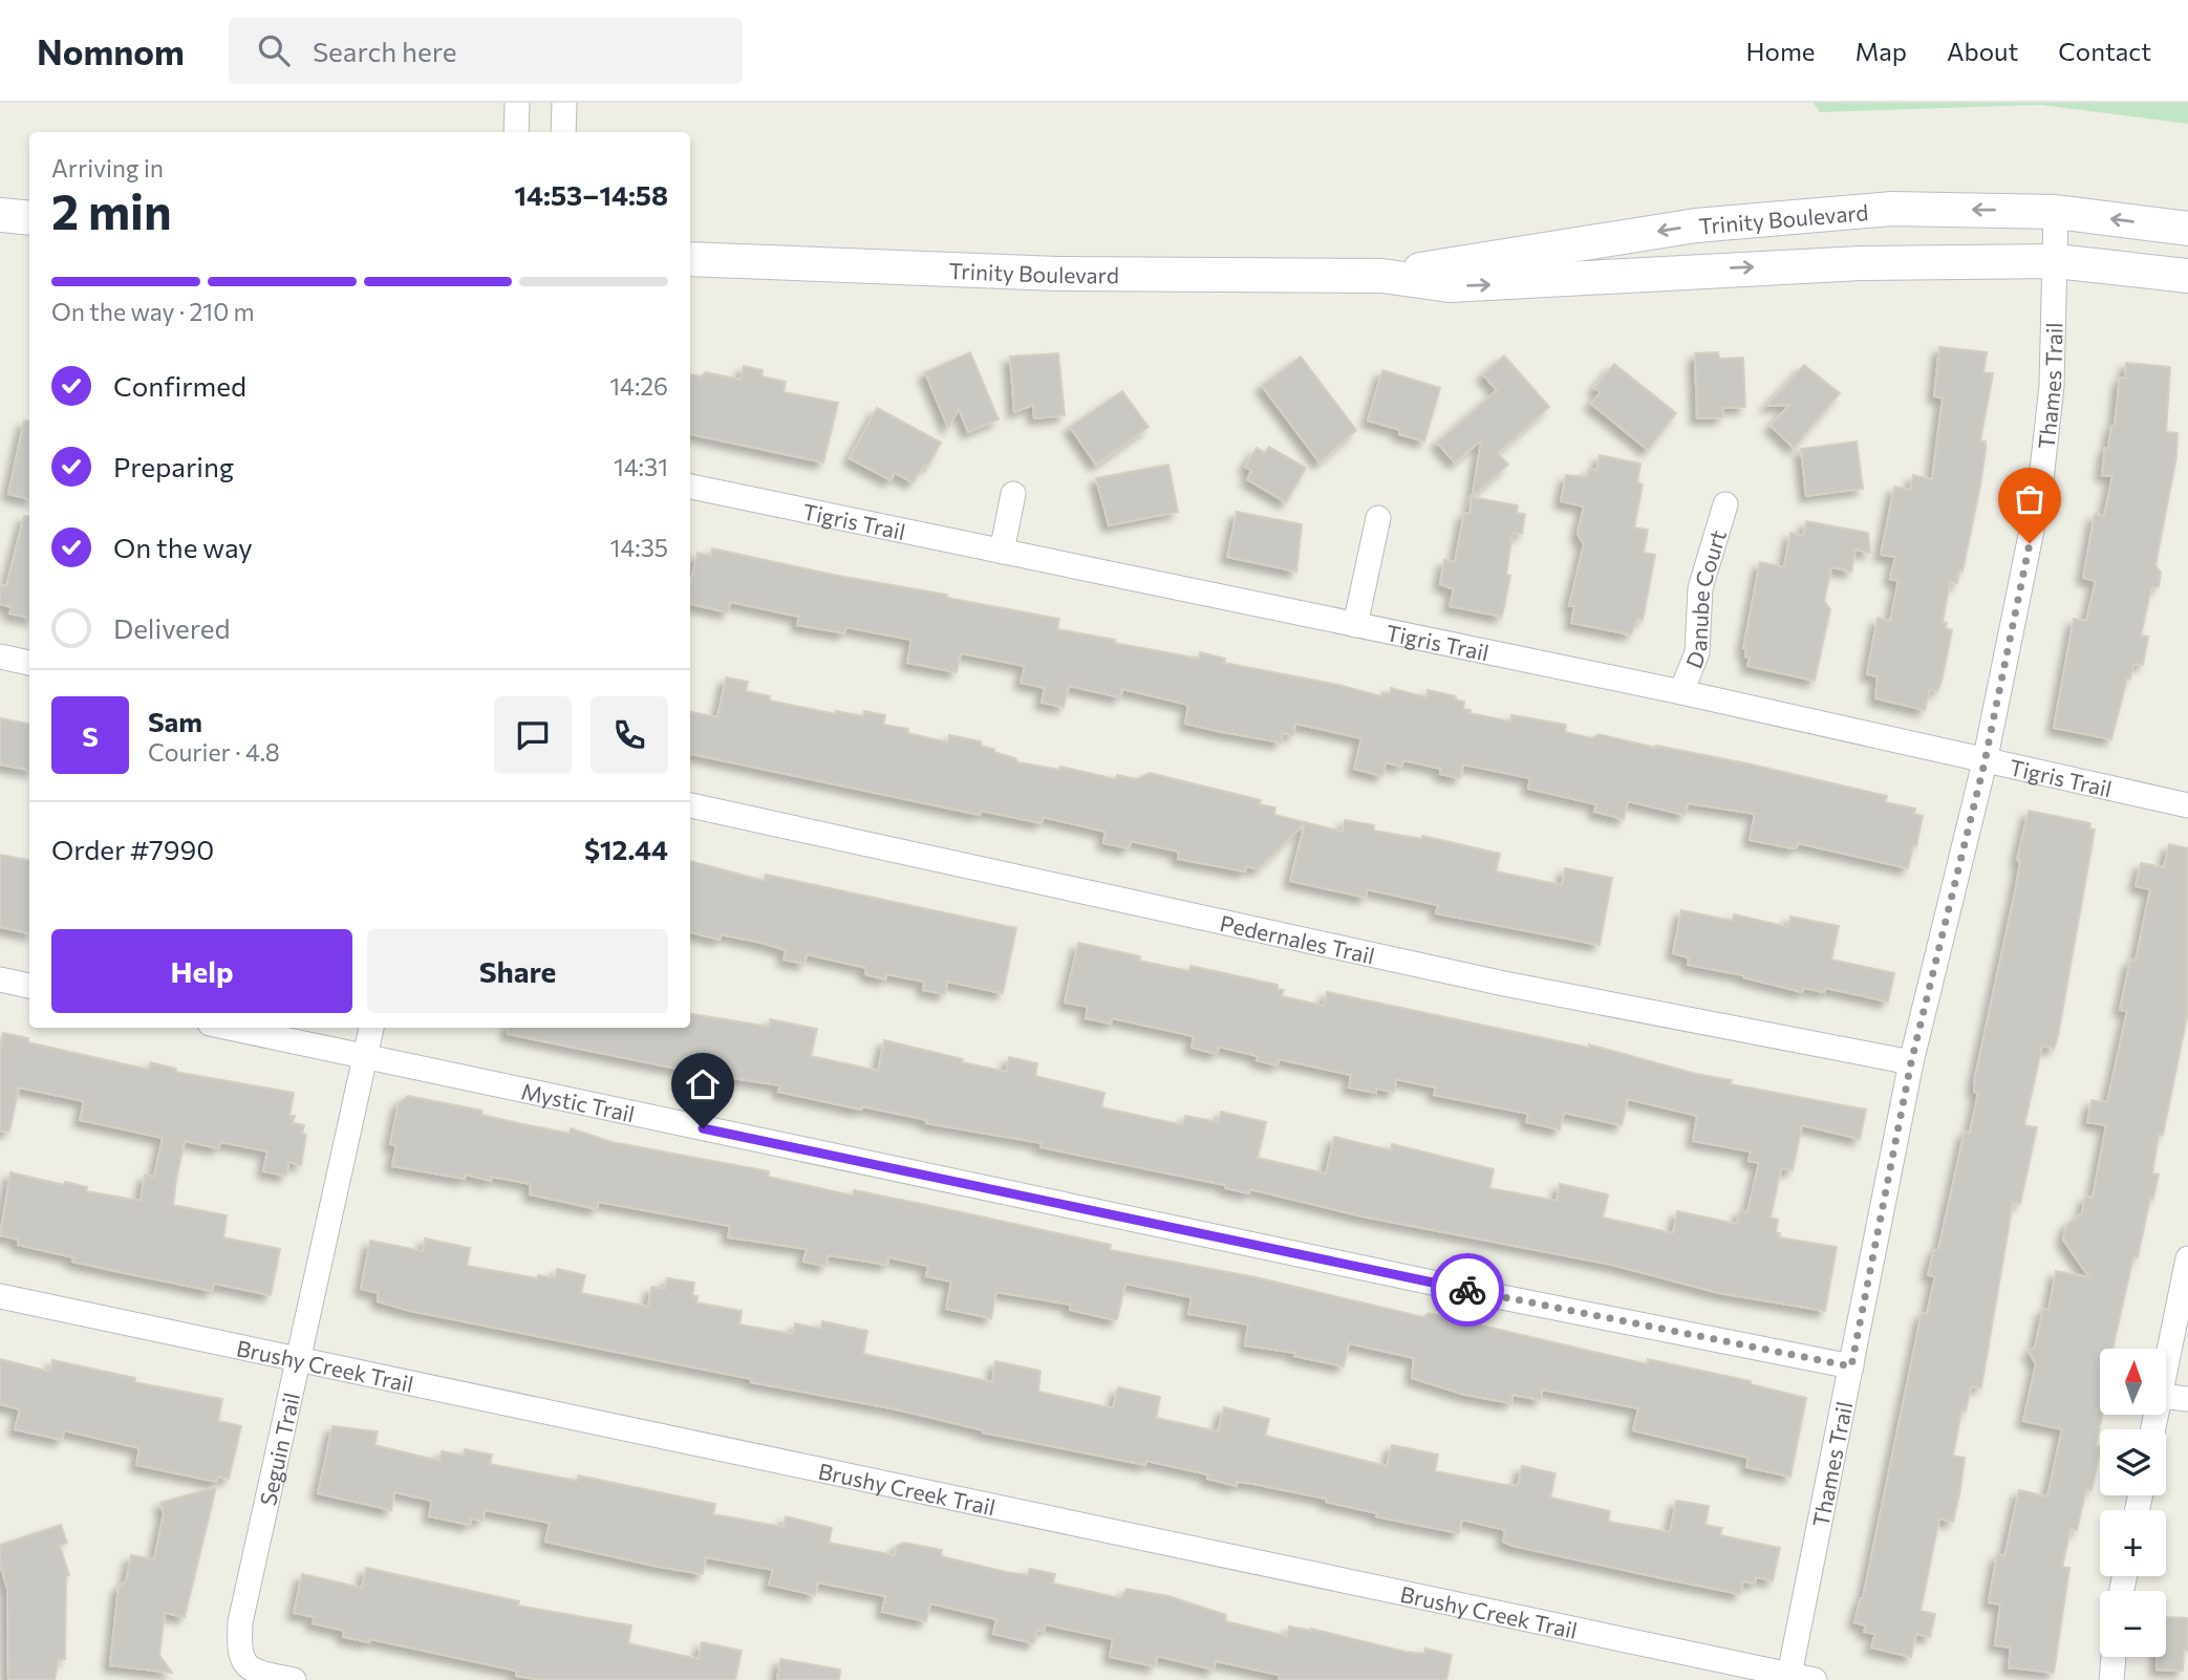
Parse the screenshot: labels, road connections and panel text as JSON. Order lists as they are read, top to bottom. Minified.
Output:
{"streets":{"main road":["Trinity Boulevard"],"street":["Thames Trail","Tigris Trail","Danube Court","Pedernales Trail","Mystic Trail","Brushy Creek Trail","Seguin Trail"]},"crossings":[["Trinity Boulevard","Thames Trail"],["Thames Trail","Tigris Trail"],["Thames Trail","Pedernales Trail"],["Thames Trail","Mystic Trail"],["Thames Trail","Brushy Creek Trail"],["Tigris Trail","Danube Court"],["Mystic Trail","Seguin Trail"],["Brushy Creek Trail","Seguin Trail"]],"north":"top","page":{"header":"Nomnom","search":"Search here","nav":["Home","Map","About","Contact"],"heading":["2 min","Arriving in","14:53–14:58"],"panel":["Sam","Courier · 4.8","Order #7990","$12.44"],"bar":"On the way · 210 m","list":[["Confirmed","14:26"],["Preparing","14:31"],["On the way","14:35"],"Delivered"],"round":"S","buttons":["Help","Share"],"map_buttons":["+","−"]}}
